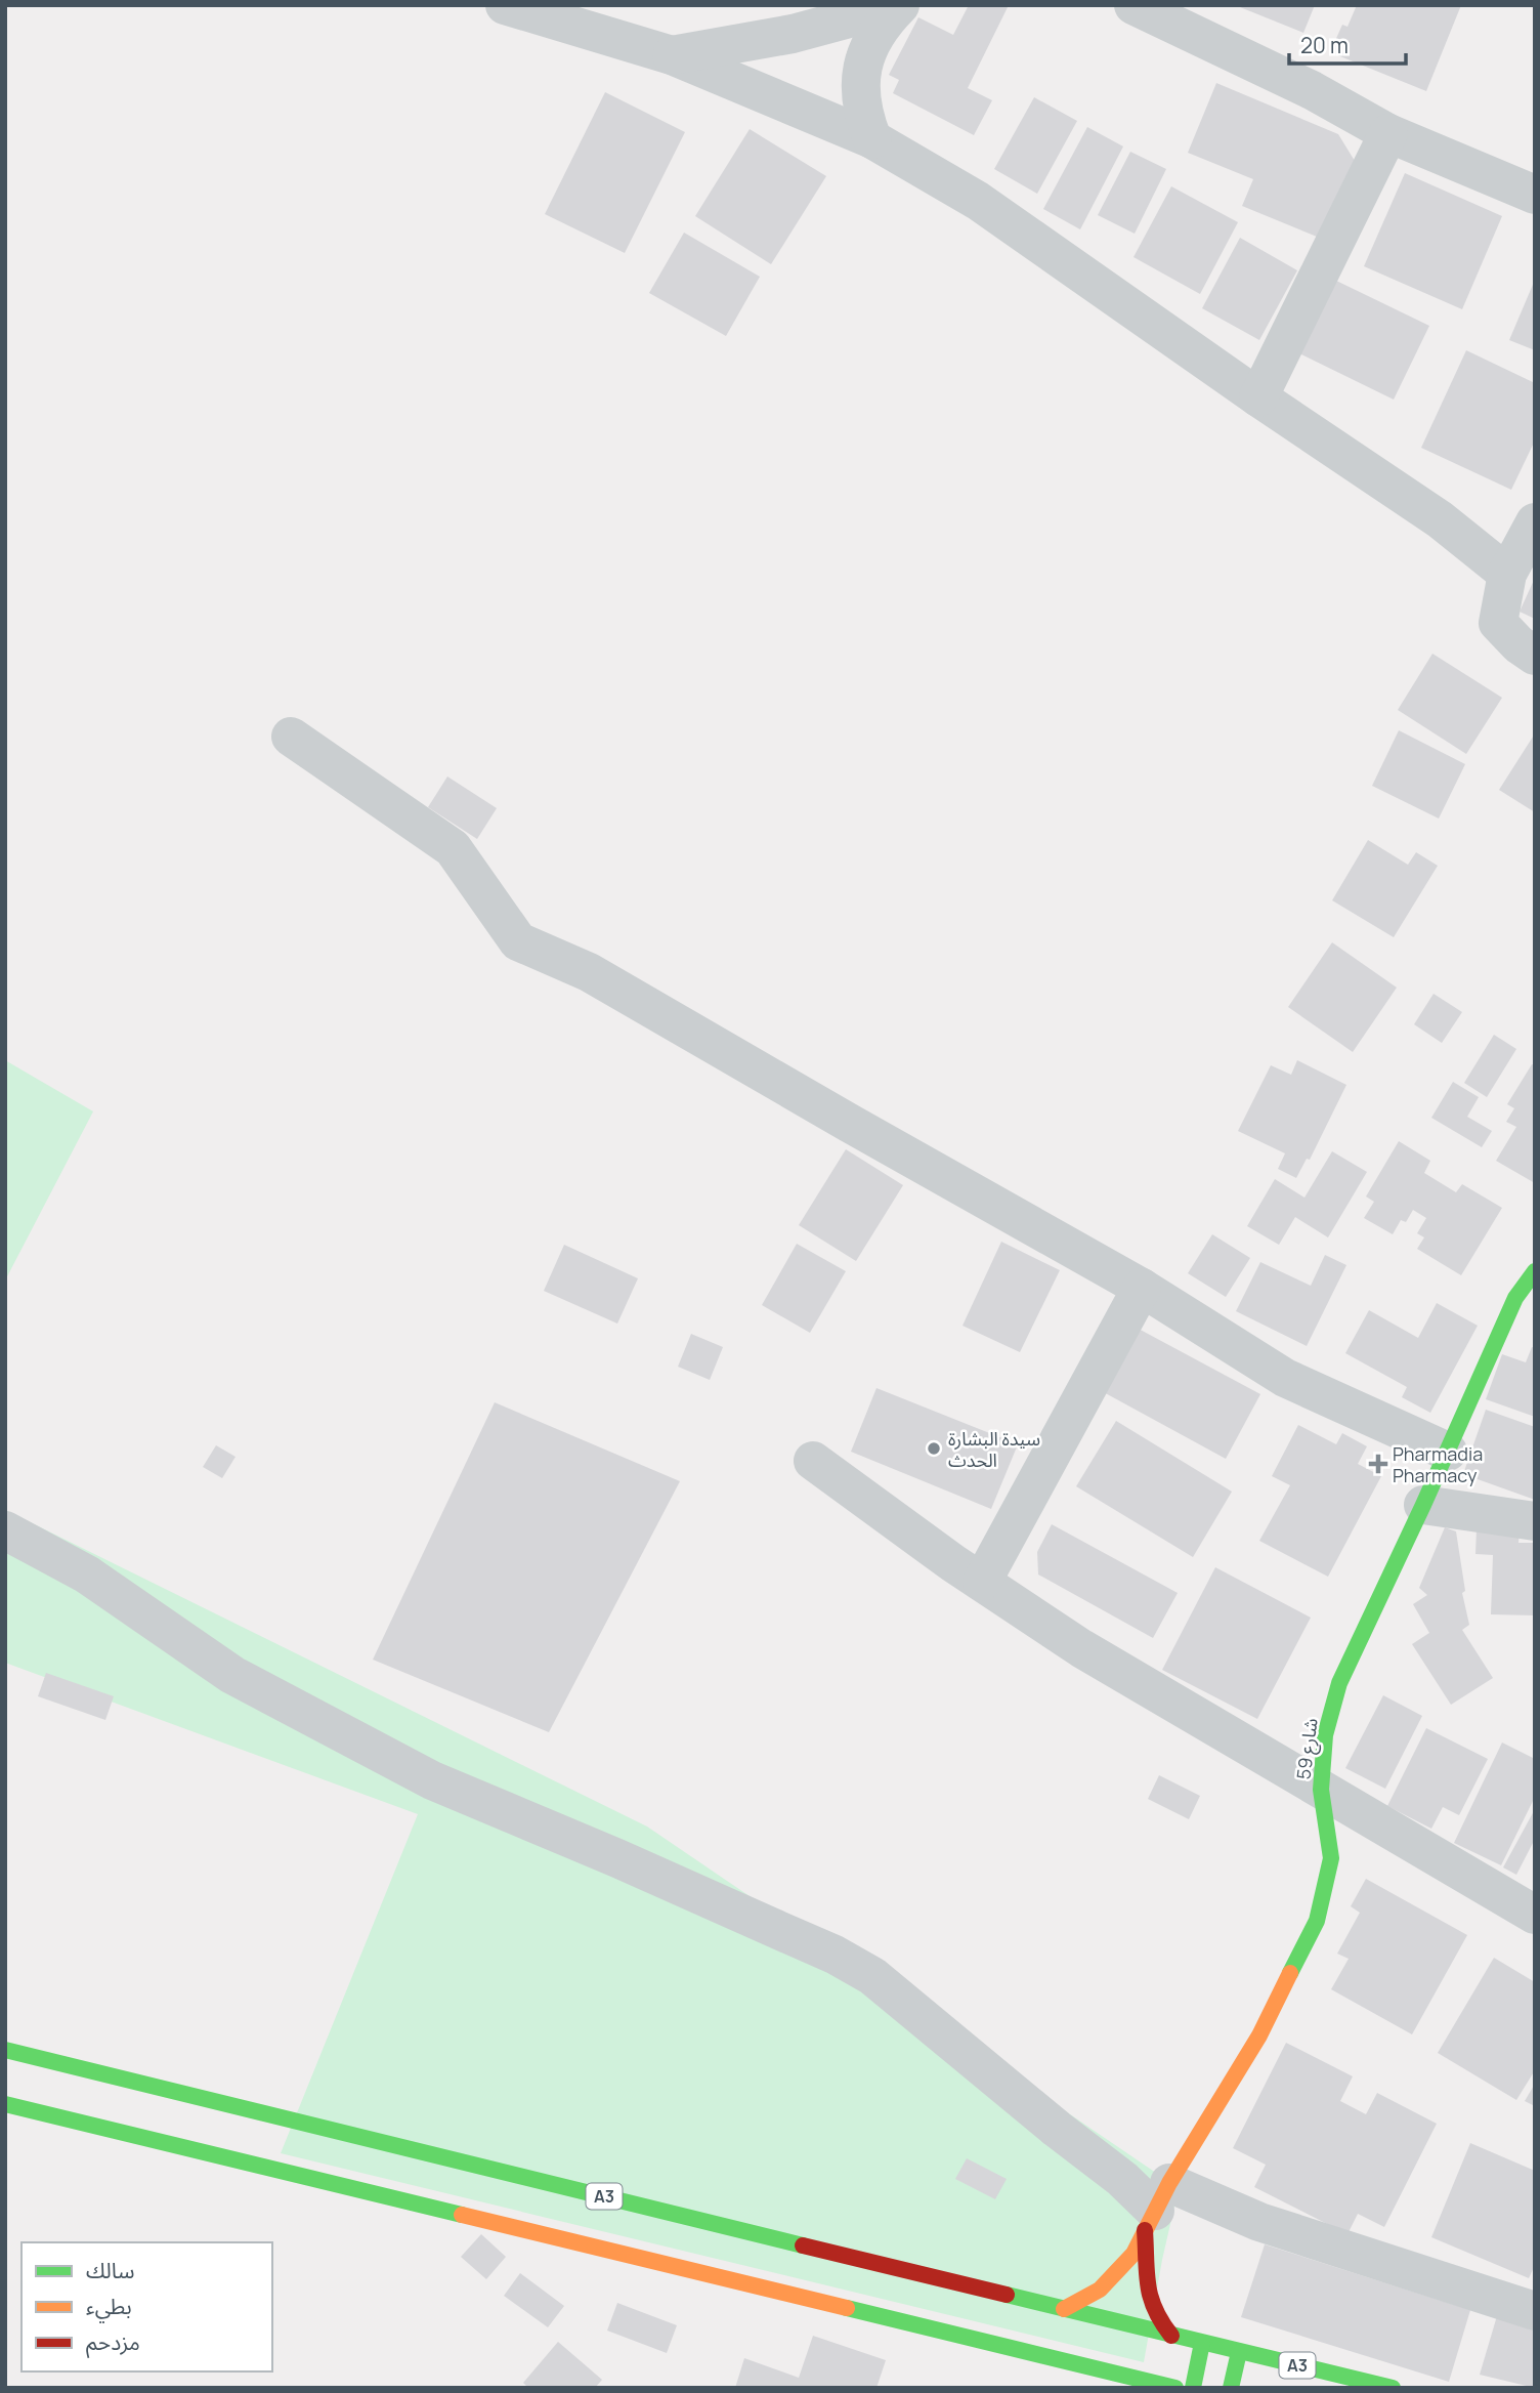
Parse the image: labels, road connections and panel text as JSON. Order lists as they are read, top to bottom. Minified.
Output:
{"streets":{"main road":["شارع 59","A3"]},"crossings":[["شارع 59","A3"]],"places":{"other":["سيدة البشارة الحدث"],"health":["Pharmadia Pharmacy"]},"legend":["سالك","بطيء","مزدحم"],"scale_bar":"20 m"}
